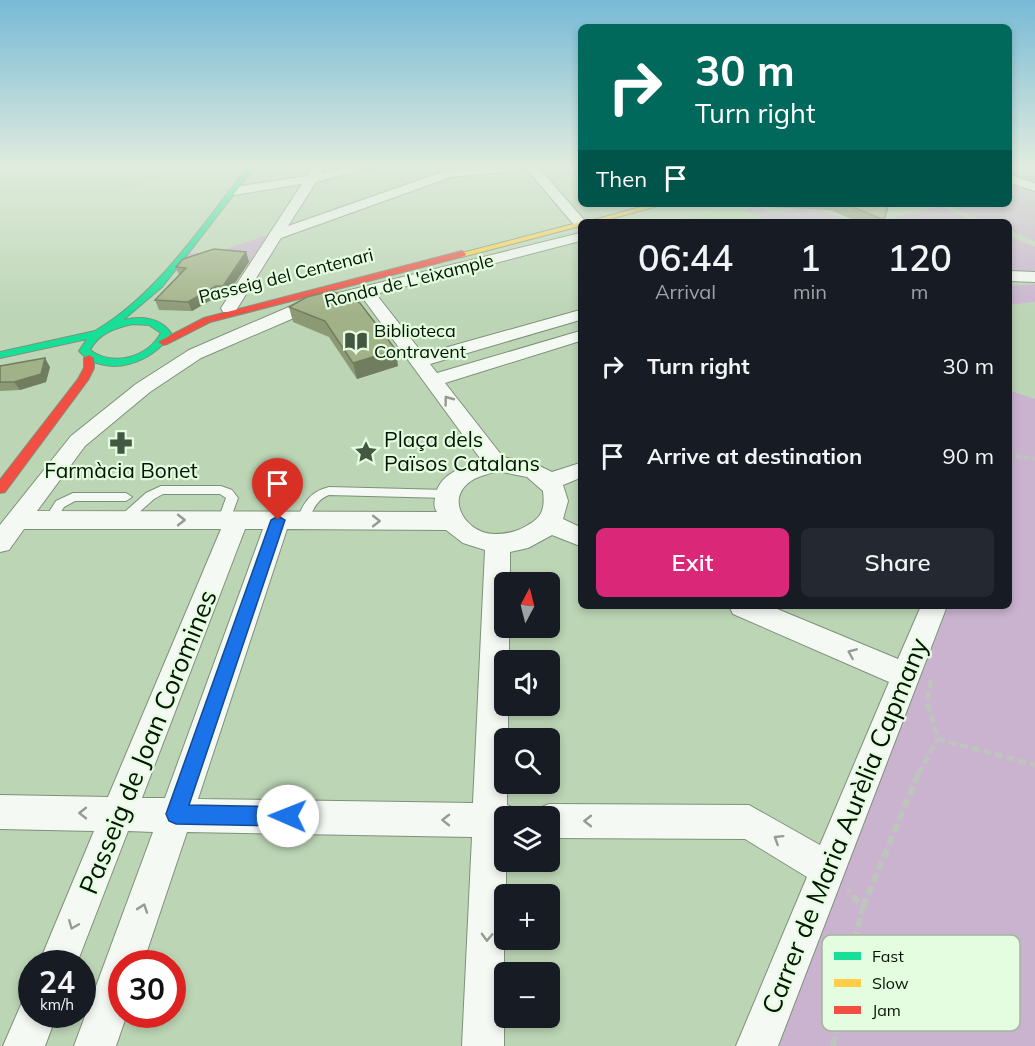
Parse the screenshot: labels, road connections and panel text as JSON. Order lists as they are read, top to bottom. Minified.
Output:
{"streets":{"street":["Passeig del Centenari","Ronda de L'eixample","Passeig de Joan Coromines","Carrer de Maria Aurèlia Capmany"]},"places":{"library":["Biblioteca Contravent"],"pharmacy":["Farmàcia Bonet"],"place":["Plaça dels Països Catalans"]},"legend":["Fast","Slow","Jam"],"north":"top","page":{"turn":["30 m","Turn right"],"then":"Then","eta":["06:44","Arrival","1","min","120","m"],"list":[{"name":"Turn right","value":"30 m"},{"name":"Arrive at destination","value":"90 m"}],"buttons":["Exit","Share"],"map_buttons":["+","−"],"speed":"24 km/h","limit":"30"}}
